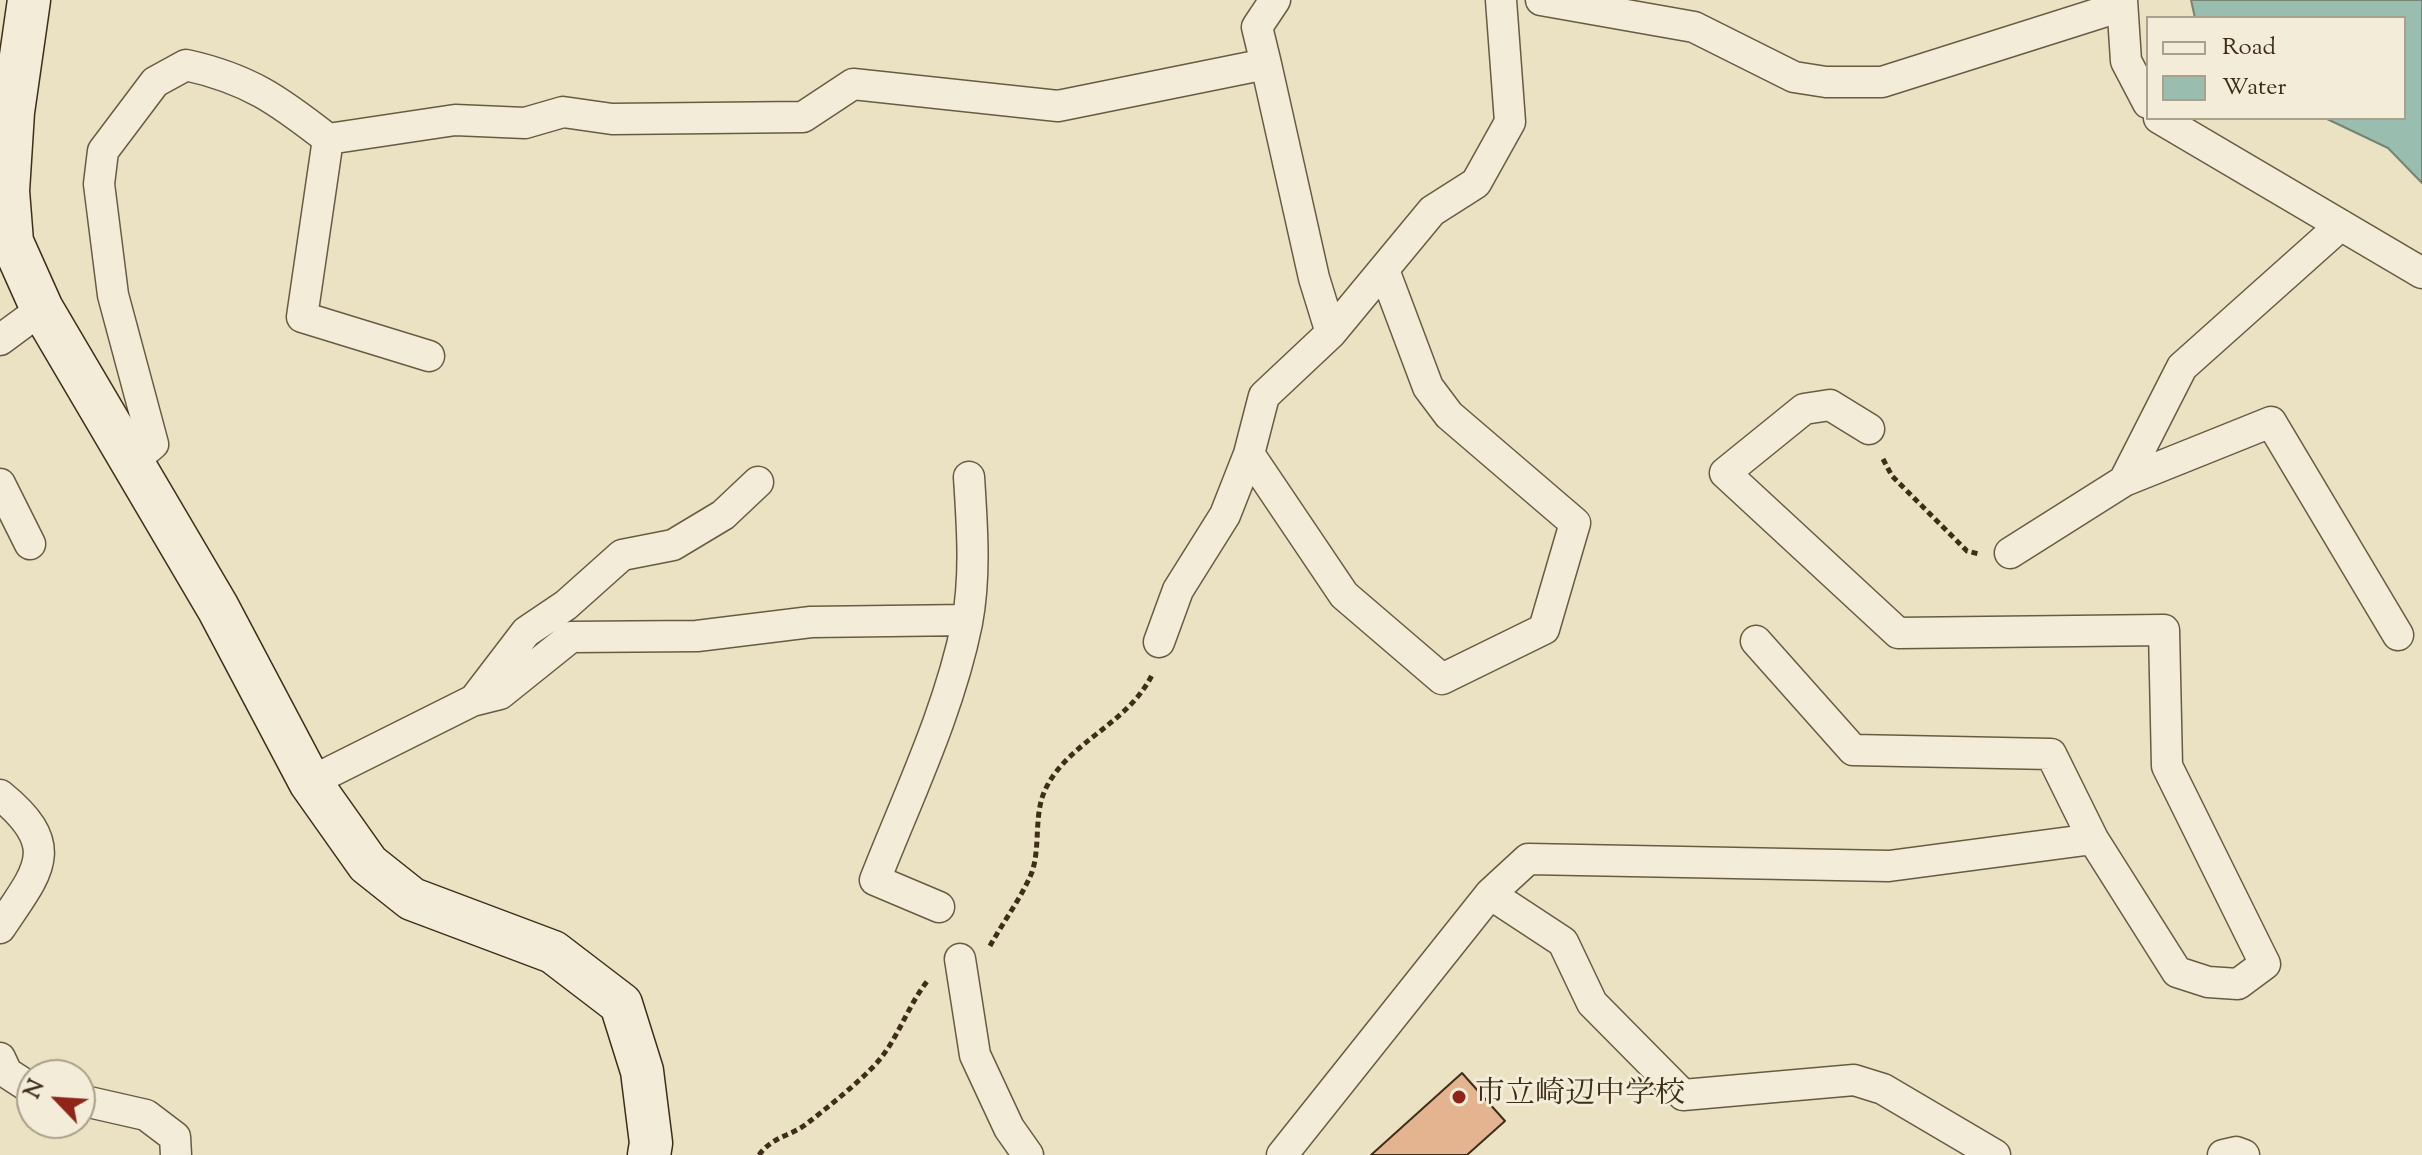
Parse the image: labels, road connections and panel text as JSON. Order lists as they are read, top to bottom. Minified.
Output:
{"places":["市立崎辺中学校"],"legend":["Road","Water"],"north":"top left"}
